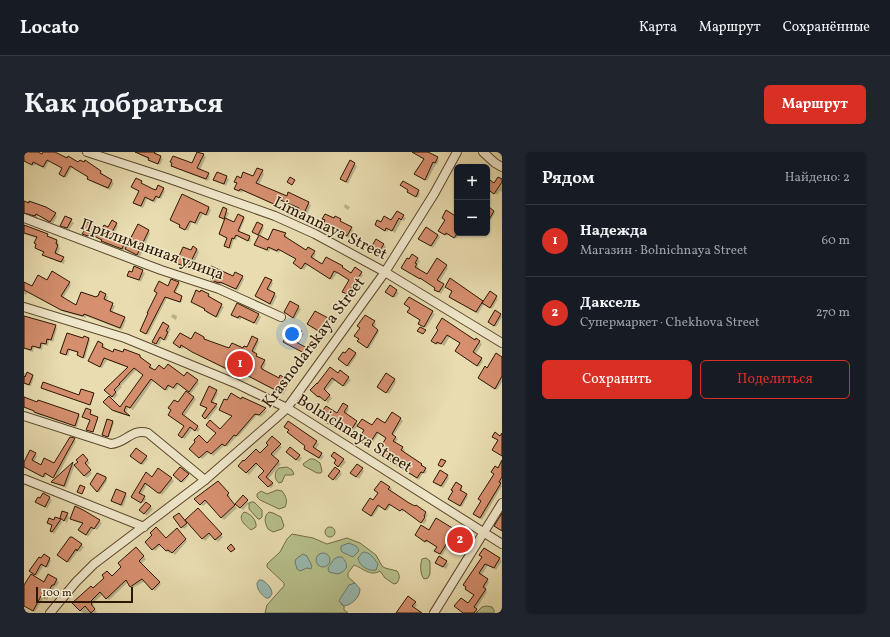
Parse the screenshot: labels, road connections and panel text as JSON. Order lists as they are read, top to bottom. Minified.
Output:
{"streets":{"street":["Limannaya Street","Прилиманная улица","Krasnodarskaya Street","Bolnichnaya Street"]},"crossings":[["Limannaya Street","Krasnodarskaya Street"],["Krasnodarskaya Street","Bolnichnaya Street"]],"scale_bar":"100 m","page":{"header":"Locato","nav":["Карта","Маршрут","Сохранённые"],"title":"Как добраться","buttons":["Маршрут",["Сохранить","Поделиться"]],"heading":["Рядом","Найдено: 2"],"map_buttons":["+","−"],"list":[{"mark":"1","name":"Надежда","note":"Магазин · Bolnichnaya Street","value":"60 m"},{"mark":"2","name":"Даксель","note":"Супермаркет · Chekhova Street","value":"270 m"}],"pins":["1","2"],"scale":"100 m"}}
